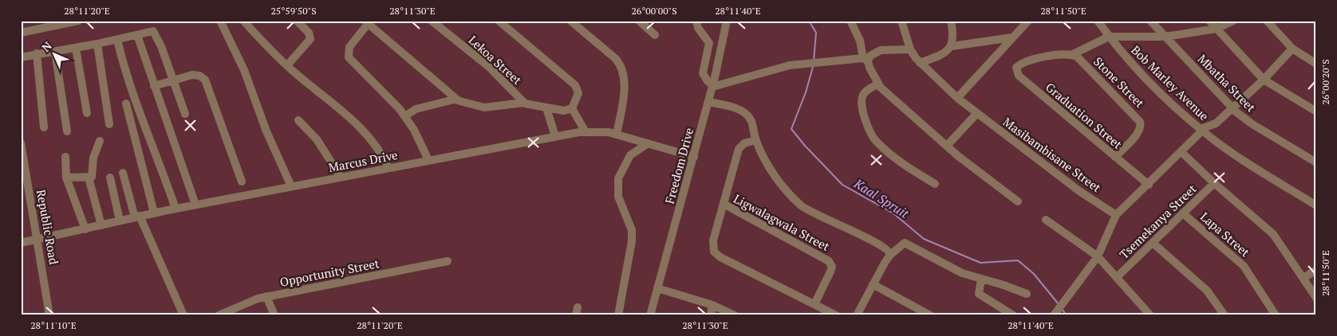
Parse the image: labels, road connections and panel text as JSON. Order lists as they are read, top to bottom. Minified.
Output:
{"streets":{"street":["Lekoa Street","Stone Street","Bob Marley Avenue","Mbatha Street","Graduation Street","Masibambisane Street","Marcus Drive","Freedom Drive","Tsemekanya Street","Ligwalagwala Street","Republic Road","Lapa Street","Opportunity Street"]},"crossings":[["Stone Street","Graduation Street"],["Marcus Drive","Freedom Drive"],["Marcus Drive","Republic Road"],["Tsemekanya Street","Lapa Street"]],"water":["Kaal Spruit"],"north":"top left","coordinates":["28°11'20\"E","25°59'50\"S","28°11'30\"E","26°00'00\"S","28°11'40\"E","28°11'50\"E","26°00'20\"S","28°11'10\"E"]}
